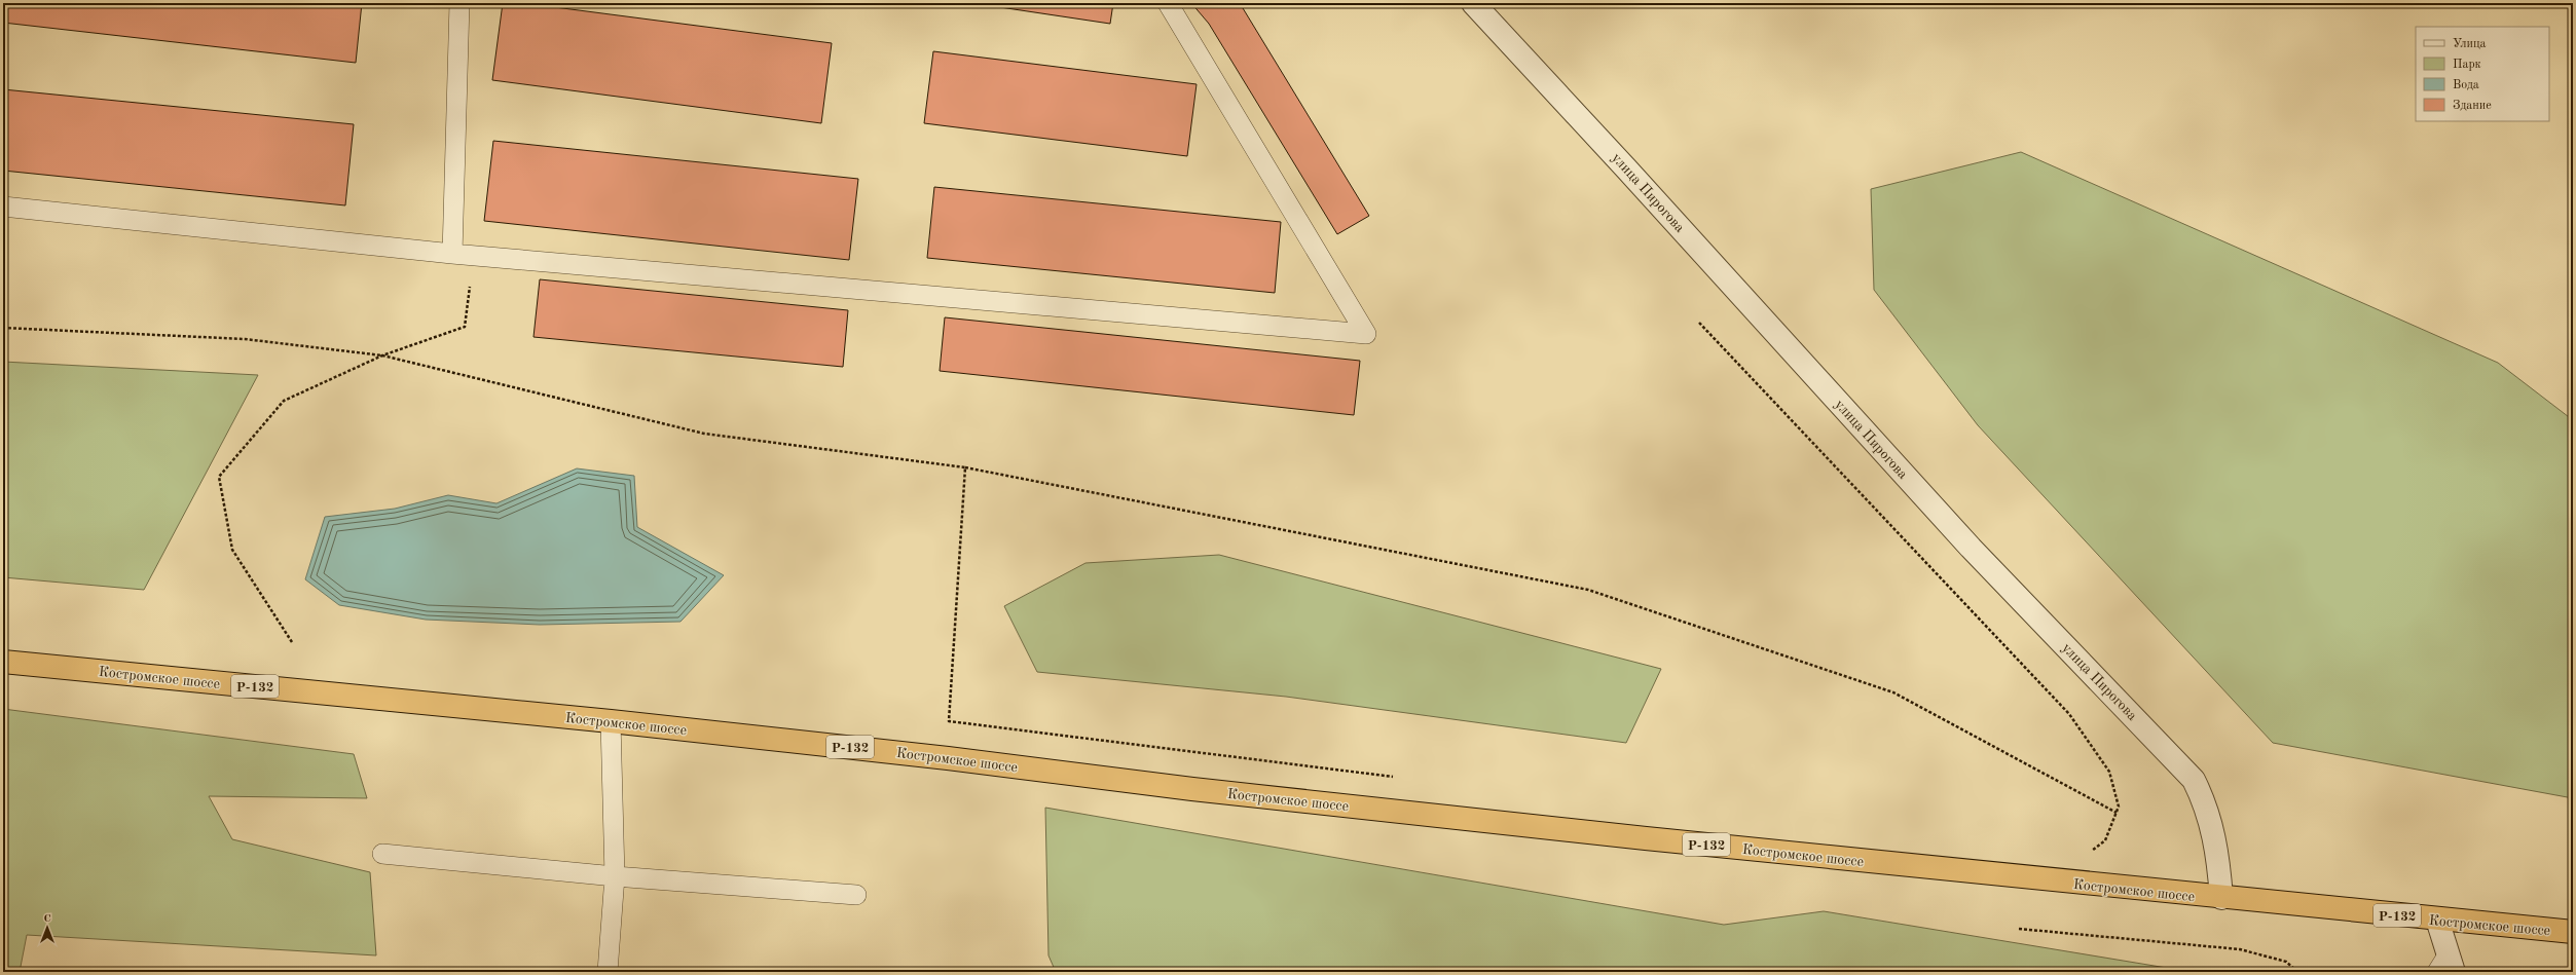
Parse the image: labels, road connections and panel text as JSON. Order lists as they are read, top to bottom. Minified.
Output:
{"streets":{"highway":["Костромское шоссе","Р-132"],"street":["улица Пирогова"]},"crossings":[["улица Пирогова","Костромское шоссе"]],"legend":["Улица","Парк","Вода","Здание"],"north":"top"}
